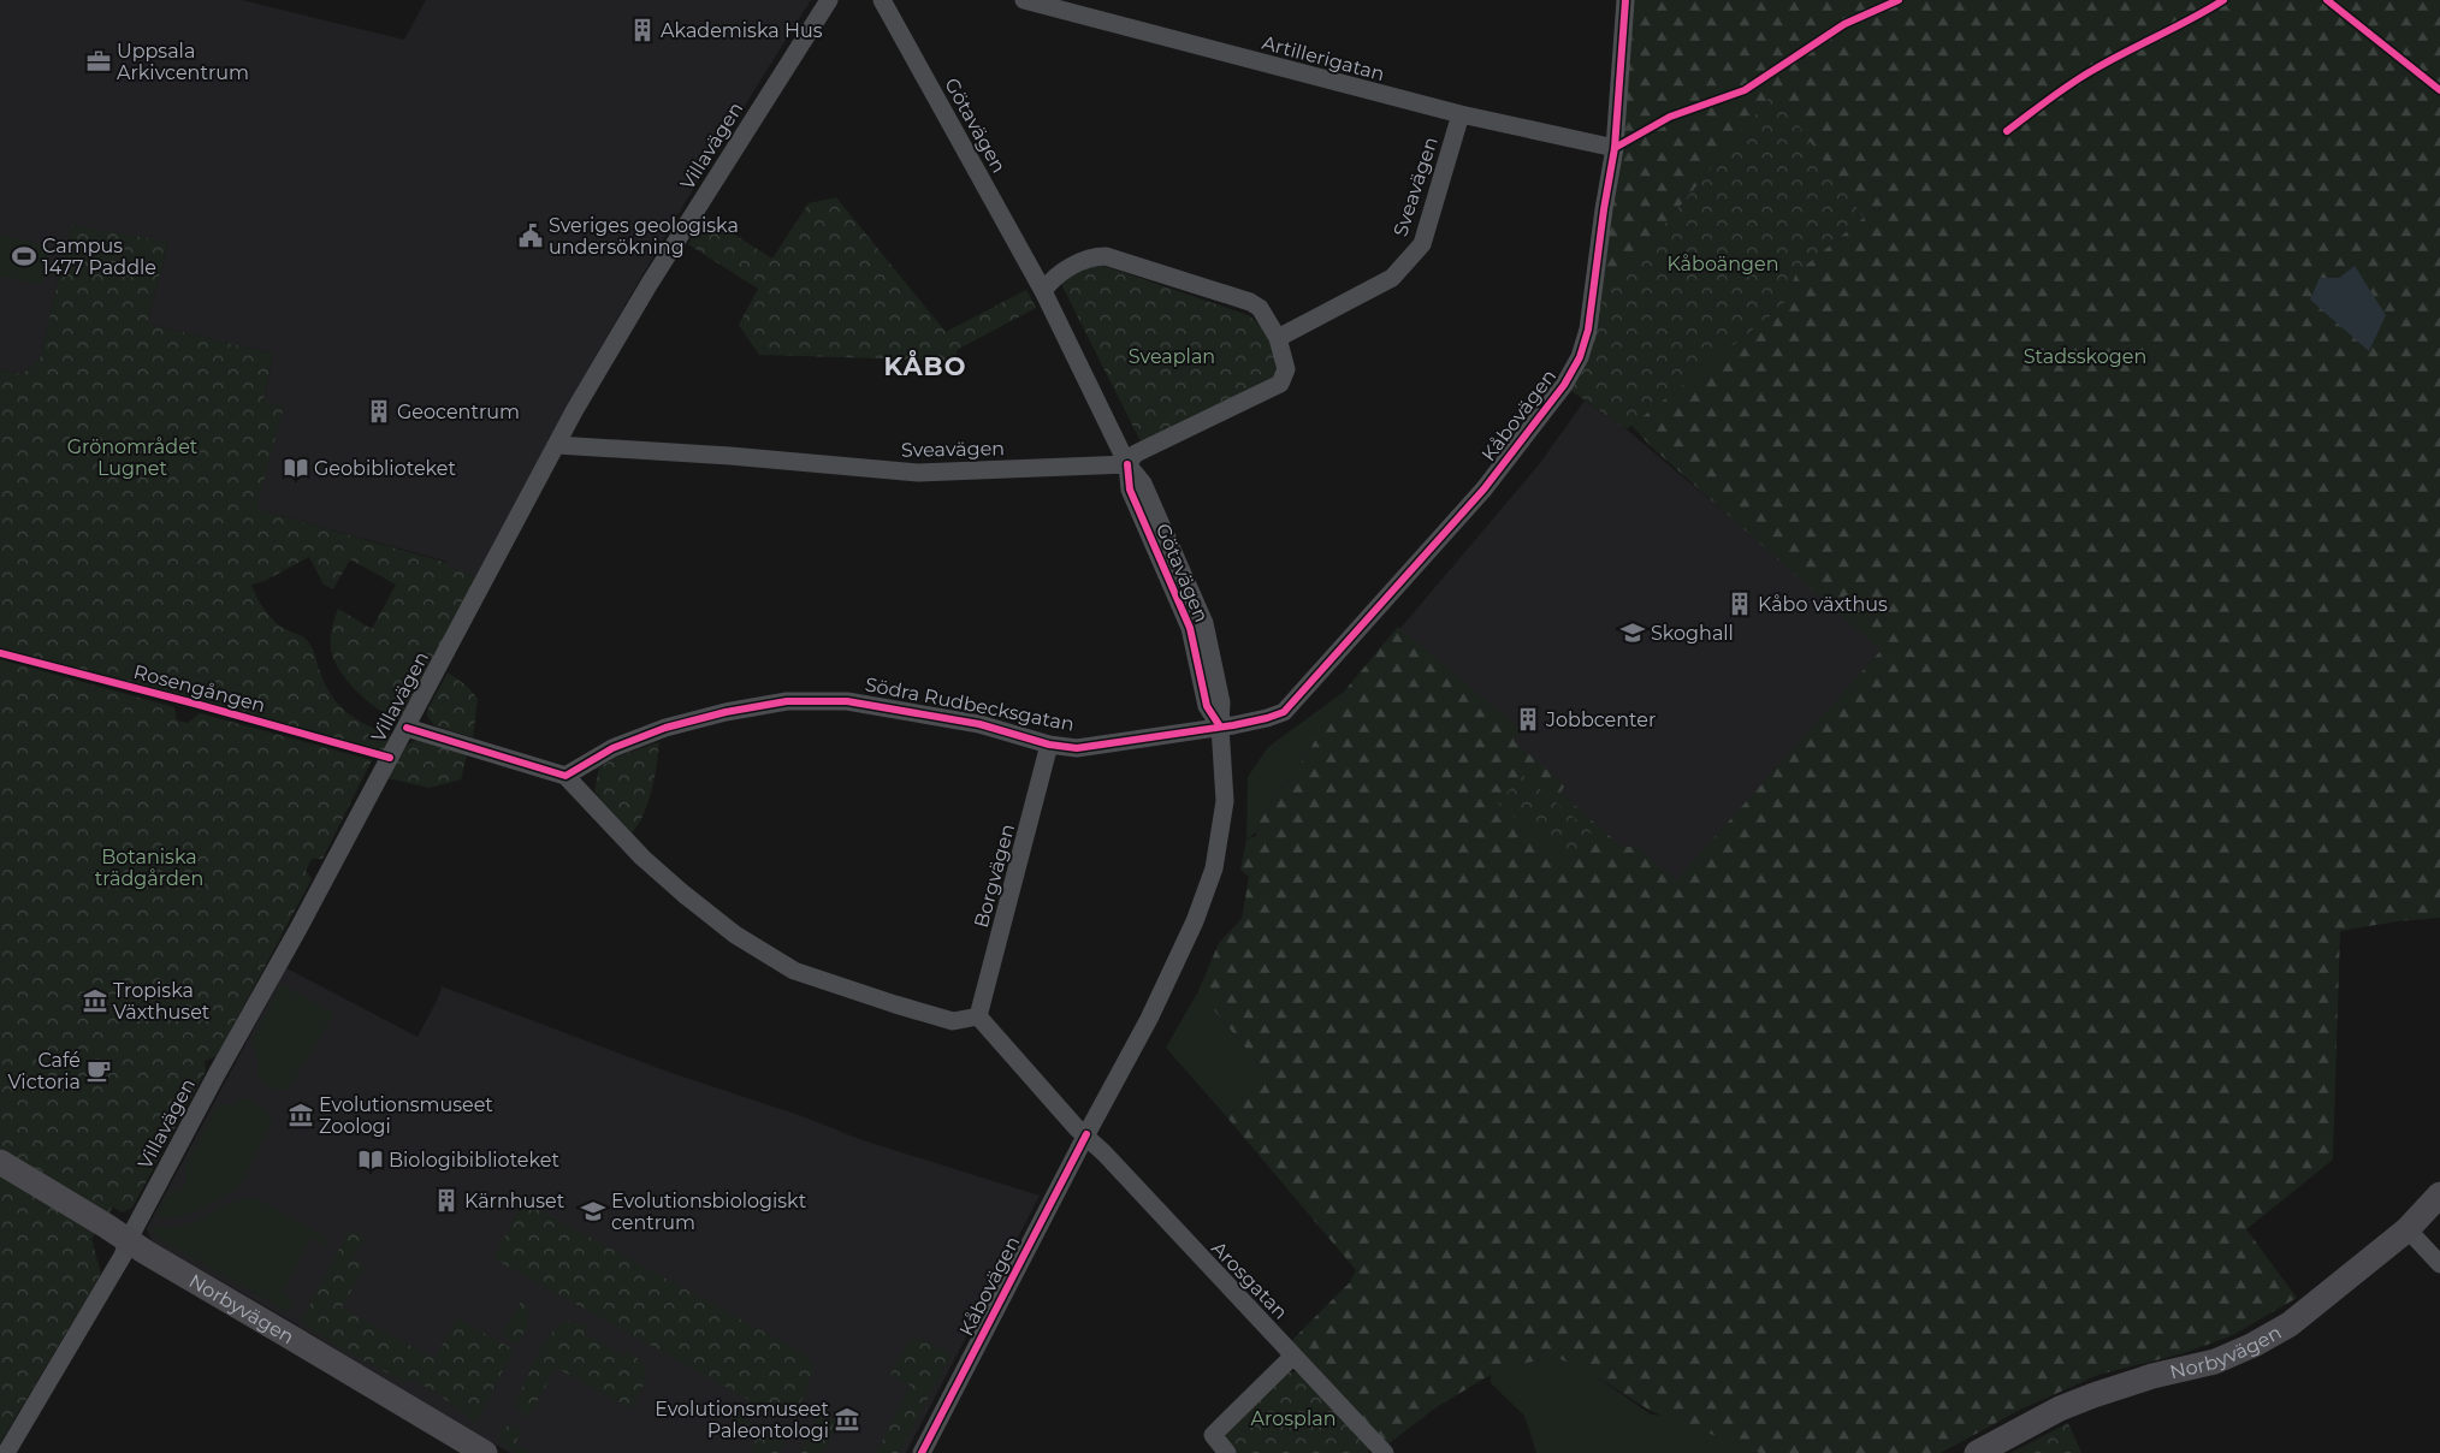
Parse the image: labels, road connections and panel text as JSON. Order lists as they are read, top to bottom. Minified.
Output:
{"streets":{"street":["Artillerigatan","Götavägen","Villavägen","Sveavägen","Kåbovägen","Södra Rudbecksgatan","Borgvägen","Arosgatan","Norbyvägen"],"cycle path":["Rosengången"]},"crossings":[["Artillerigatan","Sveavägen"],["Artillerigatan","Kåbovägen"],["Götavägen","Sveavägen"],["Götavägen","Kåbovägen"],["Götavägen","Södra Rudbecksgatan"],["Villavägen","Sveavägen"],["Villavägen","Norbyvägen"],["Kåbovägen","Södra Rudbecksgatan"],["Kåbovägen","Arosgatan"],["Södra Rudbecksgatan","Borgvägen"],["Borgvägen","Arosgatan"]],"districts":["KÅBO"],"parks":["Kåboängen","Sveaplan","Stadsskogen","Grönområdet Lugnet","Botaniska trädgården","Arosplan"],"places":{"building":["Akademiska Hus","Geocentrum","Kåbo växthus","Jobbcenter","Kärnhuset"],"office":["Uppsala Arkivcentrum"],"public building":["Sveriges geologiska undersökning"],"sports":["Campus 1477 Paddle"],"library":["Geobiblioteket","Biologibiblioteket"],"school or university":["Skoghall","Evolutionsbiologiskt centrum"],"museum":["Tropiska Växthuset","Evolutionsmuseet Zoologi","Evolutionsmuseet Paleontologi"],"cafe":["Café Victoria"]}}
